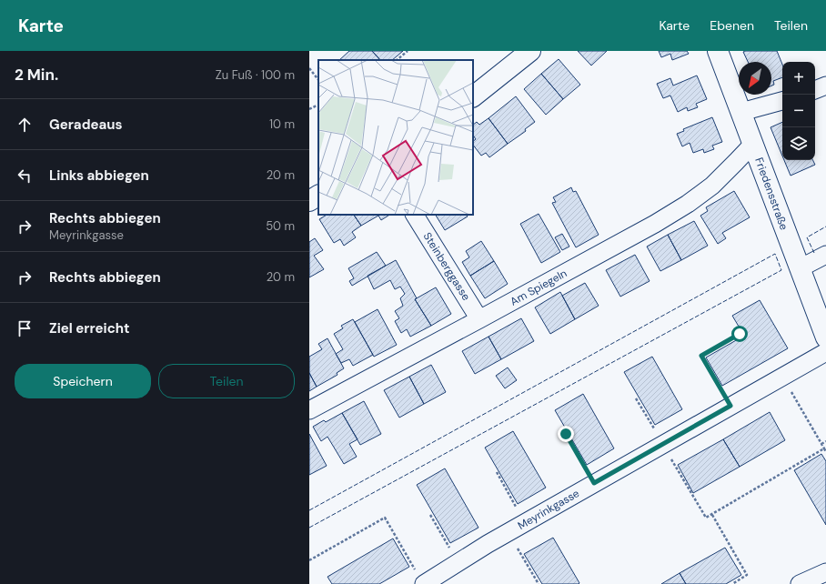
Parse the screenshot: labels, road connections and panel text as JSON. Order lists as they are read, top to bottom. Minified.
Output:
{"streets":{"street":["Friedensstraße","Steinberggasse","Am Spiegeln","Meyrinkgasse"]},"crossings":[["Friedensstraße","Am Spiegeln"],["Steinberggasse","Am Spiegeln"]],"north":"bottom left","page":{"header":"Karte","nav":["Karte","Ebenen","Teilen"],"heading":["2 Min.","Zu Fuß · 100 m"],"map_buttons":["+","−"],"list":[["Geradeaus","10 m"],["Links abbiegen","20 m"],["Rechts abbiegen","Meyrinkgasse","50 m"],["Rechts abbiegen","20 m"],"Ziel erreicht"],"buttons":["Speichern","Teilen"]}}
